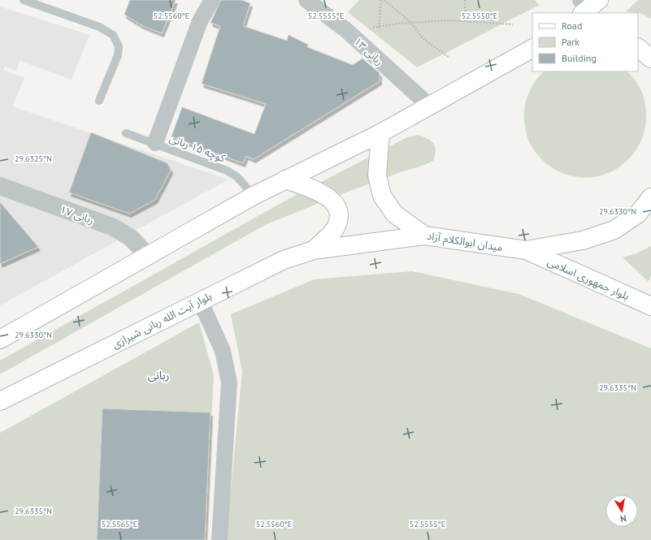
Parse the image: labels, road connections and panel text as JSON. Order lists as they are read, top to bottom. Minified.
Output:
{"streets":{"main road":["میدان ابوالکلام آزاد","بلوار جمهوری اسلامی","بلوار آیت الله ربانی شیرازی"],"street":["ربانی ۱۳","ربانی ۱۷"],"lane":["کوچه ۱۵ ربانی"]},"crossings":[["میدان ابوالکلام آزاد","بلوار جمهوری اسلامی"],["میدان ابوالکلام آزاد","بلوار آیت الله ربانی شیرازی"]],"districts":["ربانی"],"legend":["Road","Park","Building"],"north":"bottom","coordinates":["52.5560°E","52.5555°E","52.5550°E","29.6325°N","29.6330°N","29.6335°N","52.5565°E"]}
